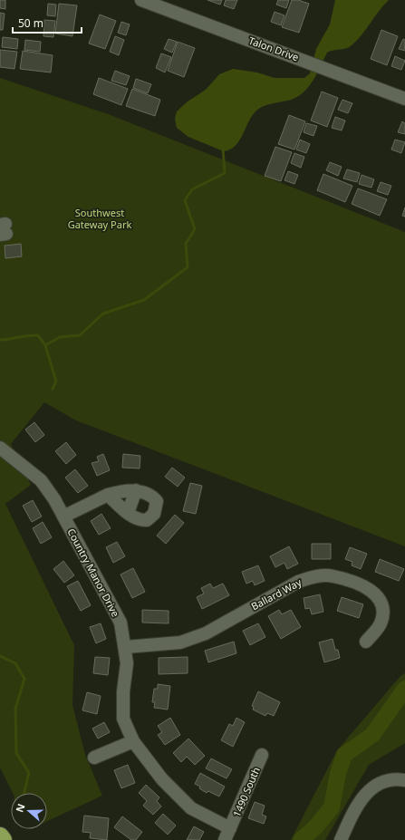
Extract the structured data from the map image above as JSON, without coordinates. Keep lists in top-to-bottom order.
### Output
{
  "streets": {
    "street": [
      "Talon Drive",
      "Country Manor Drive",
      "Ballard Way",
      "1490 South"
    ]
  },
  "crossings": [
    ["Country Manor Drive", "Ballard Way"],
    ["Country Manor Drive", "1490 South"]
  ],
  "parks": ["Southwest Gateway Park"],
  "scale_bar": "50 m",
  "north": "left"
}
